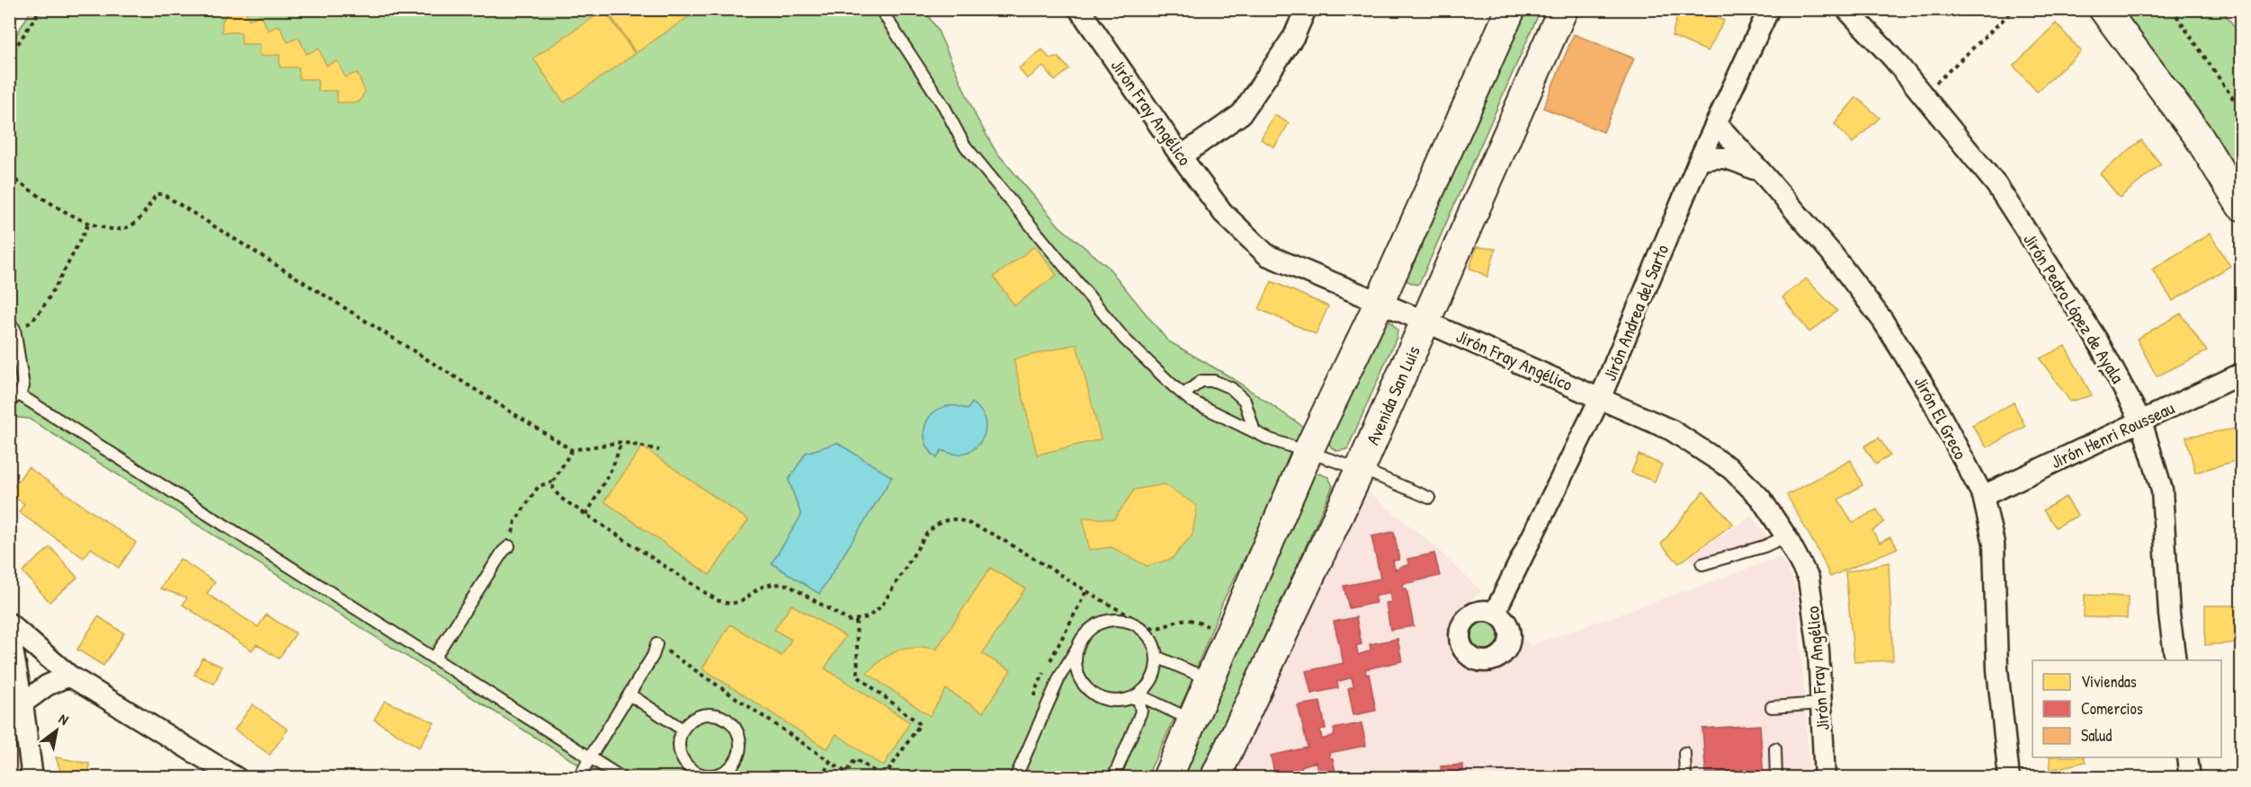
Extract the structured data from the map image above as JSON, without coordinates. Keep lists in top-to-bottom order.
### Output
{
  "streets": {
    "main road": ["Avenida San Luis"],
    "street": [
      "Jirón Fray Angélico",
      "Jirón Pedro López de Ayala",
      "Jirón Andrea del Sarto",
      "Jirón El Greco",
      "Jirón Henri Rousseau"
    ]
  },
  "crossings": [
    ["Jirón Fray Angélico", "Jirón Andrea del Sarto"],
    ["Jirón Fray Angélico", "Avenida San Luis"],
    ["Jirón Pedro López de Ayala", "Jirón Henri Rousseau"],
    ["Jirón Andrea del Sarto", "Jirón El Greco"],
    ["Jirón El Greco", "Jirón Henri Rousseau"]
  ],
  "legend": ["Viviendas", "Comercios", "Salud"],
  "north": "top right"
}
